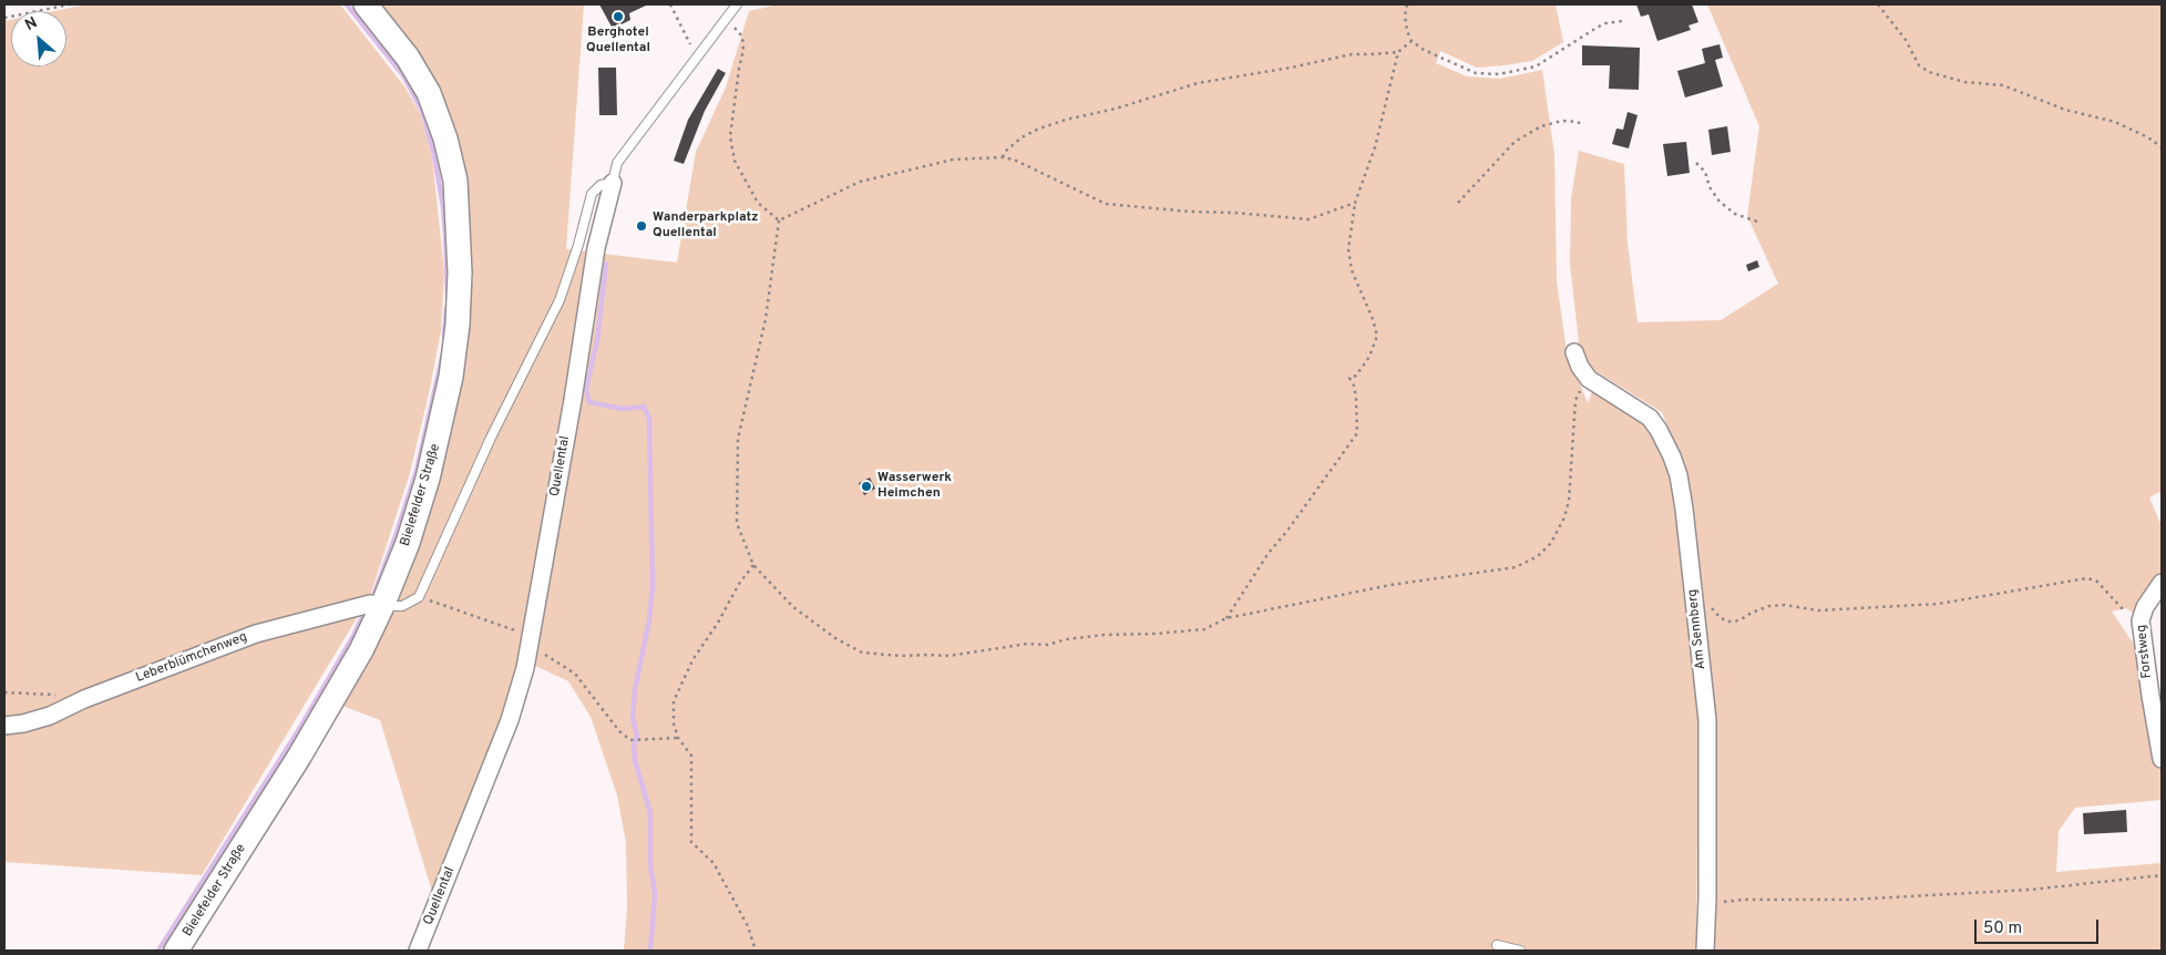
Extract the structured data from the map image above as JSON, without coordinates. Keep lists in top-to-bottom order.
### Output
{
  "streets": {
    "main road": ["Bielefelder Straße"],
    "street": [
      "Quellental",
      "Am Sennberg",
      "Forstweg",
      "Leberblümchenweg"
    ]
  },
  "crossings": [
    ["Bielefelder Straße", "Leberblümchenweg"]
  ],
  "places": ["Berghotel Quellental", "Wanderparkplatz Quellental", "Wasserwerk Heimchen"],
  "scale_bar": "50 m",
  "north": "top left"
}
